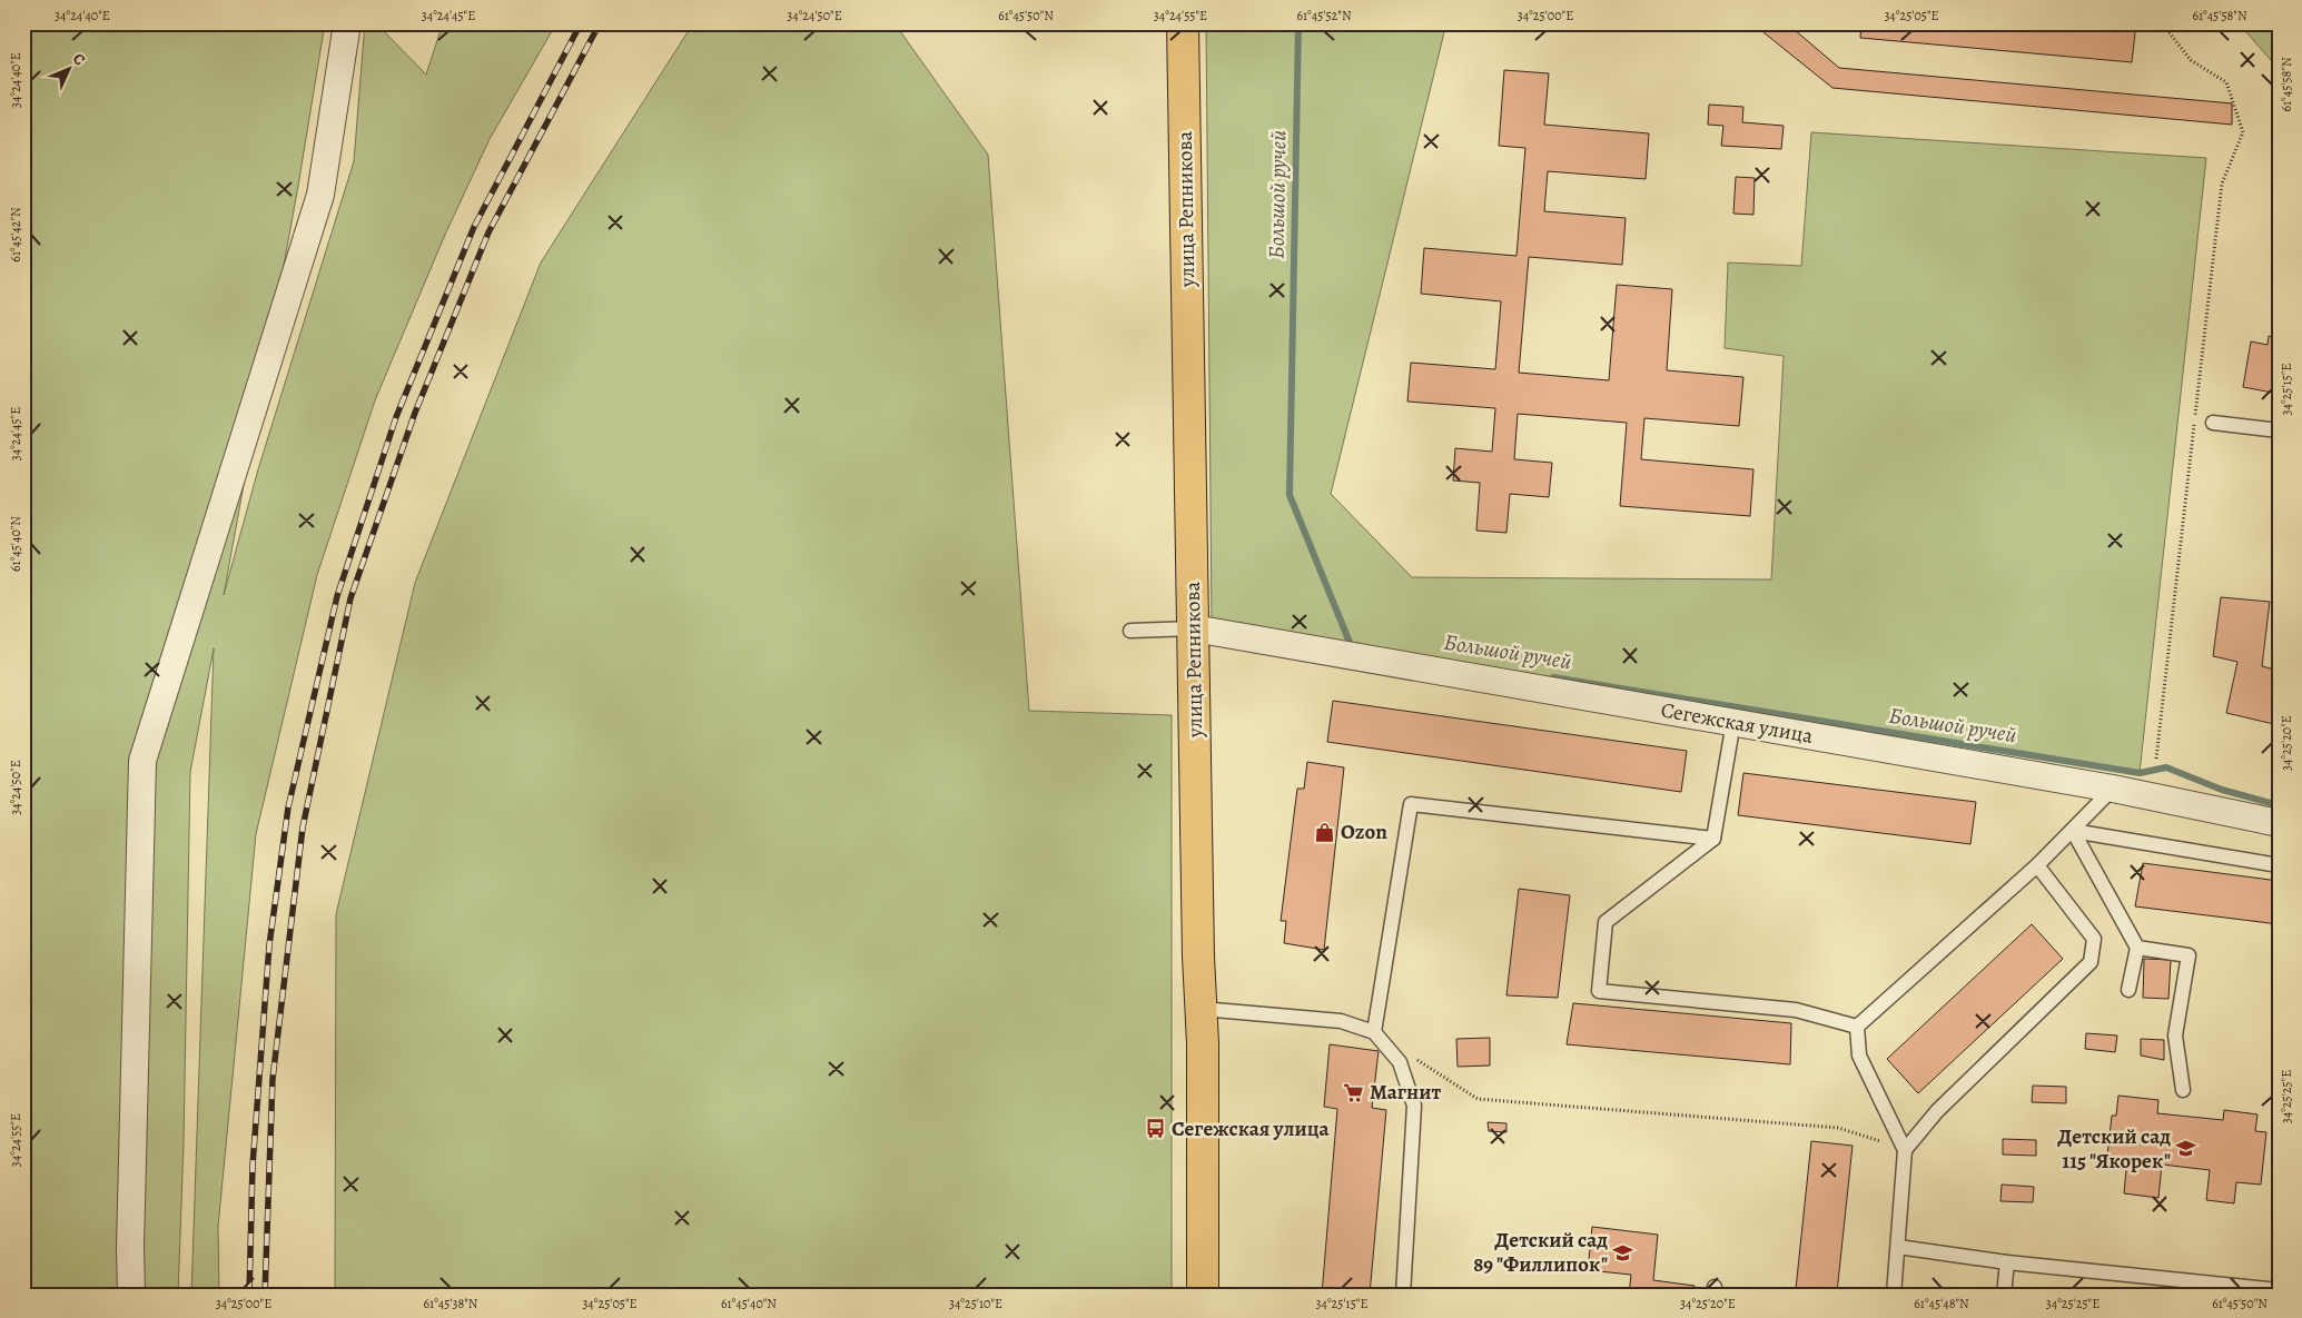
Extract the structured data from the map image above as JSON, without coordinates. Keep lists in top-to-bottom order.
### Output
{
  "streets": {
    "main road": ["улица Репникова"],
    "street": ["Сегежская улица"]
  },
  "crossings": [
    ["улица Репникова", "Сегежская улица"]
  ],
  "water": ["Большой ручей"],
  "places": {
    "shop": ["Ozon"],
    "supermarket": ["Магнит"],
    "bus stop": ["Сегежская улица"],
    "school or university": ["Детский сад 115 \"Якорек\"", "Детский сад 89 \"Филлипок\""]
  },
  "north": "top right",
  "coordinates": [
    "34°24'40\"E",
    "34°24'45\"E",
    "34°24'50\"E",
    "61°45'50\"N",
    "34°24'55\"E",
    "61°45'52\"N",
    "34°25'00\"E",
    "34°25'05\"E",
    "61°45'58\"N",
    "61°45'42\"N",
    "34°25'15\"E",
    "61°45'40\"N",
    "34°25'20\"E",
    "34°25'25\"E",
    "61°45'38\"N",
    "34°25'10\"E",
    "61°45'48\"N"
  ]
}
